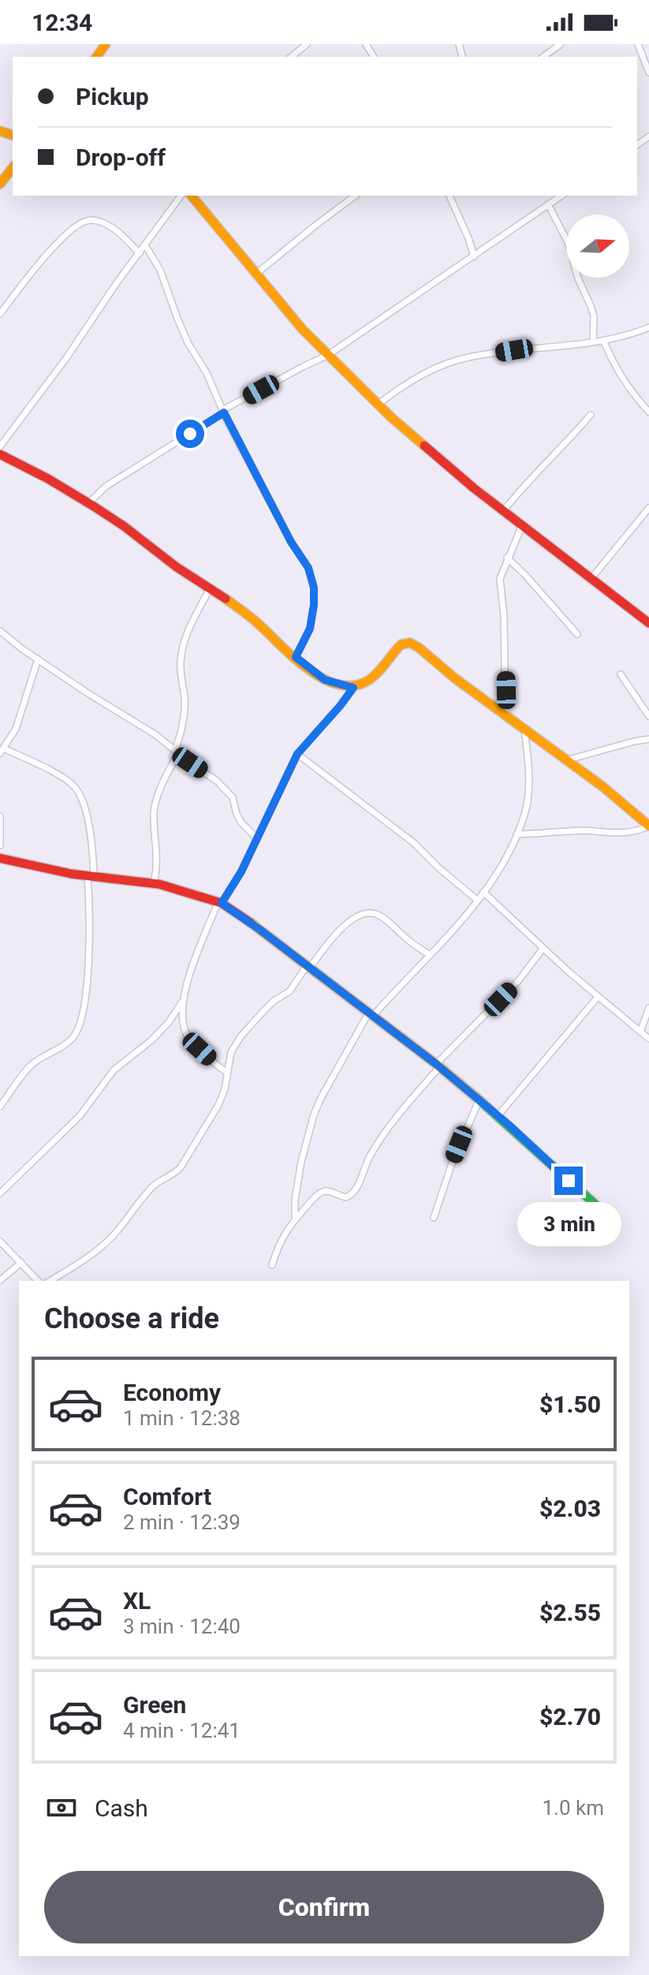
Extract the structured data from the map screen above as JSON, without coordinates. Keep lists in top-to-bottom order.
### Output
{
  "north": "right",
  "page": {
    "status": "12:34",
    "banner": ["Pickup", "Drop-off"],
    "bubble": "3 min",
    "heading": "Choose a ride",
    "list": [
      {
        "name": "Economy",
        "note": "1 min · 12:38",
        "value": "$1.50"
      },
      {
        "name": "Comfort",
        "note": "2 min · 12:39",
        "value": "$2.03"
      },
      {
        "name": "XL",
        "note": "3 min · 12:40",
        "value": "$2.55"
      },
      {
        "name": "Green",
        "note": "4 min · 12:41",
        "value": "$2.70"
      }
    ],
    "pay": ["Cash", "1.0 km"],
    "buttons": "Confirm"
  }
}
